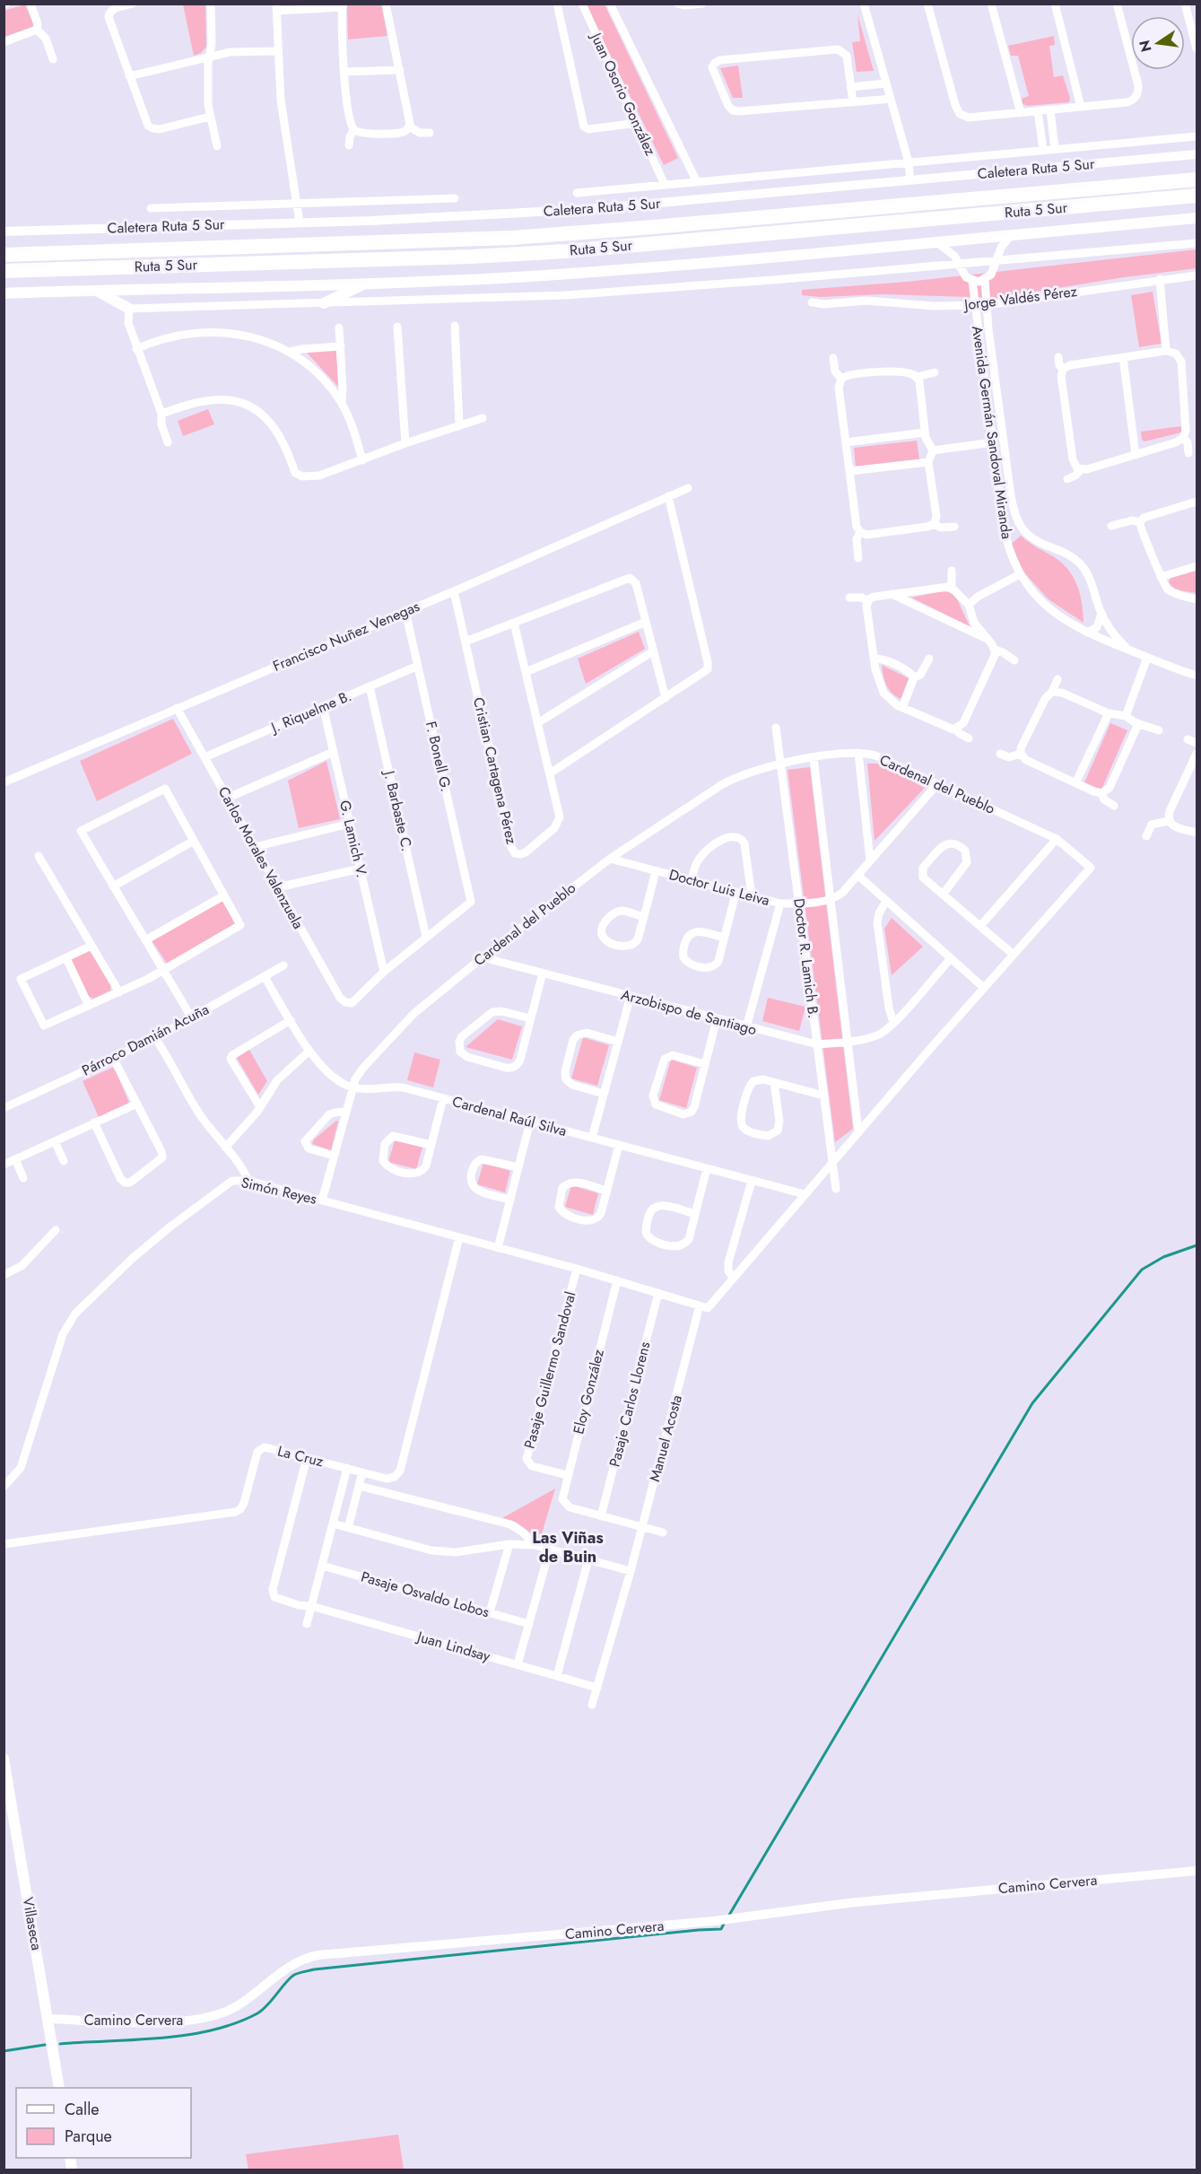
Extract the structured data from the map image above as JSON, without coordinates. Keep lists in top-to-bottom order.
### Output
{
  "streets": {
    "highway": ["Ruta 5 Sur"],
    "main road": ["Villaseca"],
    "street": [
      "Juan Osorio González",
      "Caletera Ruta 5 Sur",
      "Jorge Valdés Pérez",
      "Avenida Germán Sandoval Miranda",
      "Francisco Nuñez Venegas",
      "J. Riquelme B.",
      "F. Bonell G.",
      "Cristian Cartagena Pérez",
      "Cardenal del Pueblo",
      "J. Barbaste C.",
      "G. Lamich V.",
      "Carlos Morales Valenzuela",
      "Doctor Luis Leiva",
      "Doctor R. Lamich B.",
      "Arzobispo de Santiago",
      "Párroco Damián Acuña",
      "Cardenal Raúl Silva",
      "Simón Reyes",
      "Pasaje Guillermo Sandoval",
      "Eloy González",
      "Pasaje Carlos Llorens",
      "Manuel Acosta",
      "La Cruz",
      "Pasaje Osvaldo Lobos",
      "Juan Lindsay",
      "Camino Cervera"
    ]
  },
  "crossings": [
    ["Jorge Valdés Pérez", "Avenida Germán Sandoval Miranda"],
    ["Francisco Nuñez Venegas", "F. Bonell G."],
    ["Francisco Nuñez Venegas", "Cristian Cartagena Pérez"],
    ["Francisco Nuñez Venegas", "Carlos Morales Valenzuela"],
    ["J. Riquelme B.", "F. Bonell G."],
    ["J. Riquelme B.", "J. Barbaste C."],
    ["J. Riquelme B.", "G. Lamich V."],
    ["J. Riquelme B.", "Carlos Morales Valenzuela"],
    ["F. Bonell G.", "J. Barbaste C."],
    ["Cardenal del Pueblo", "Doctor Luis Leiva"],
    ["Cardenal del Pueblo", "Doctor R. Lamich B."],
    ["Cardenal del Pueblo", "Arzobispo de Santiago"],
    ["Cardenal del Pueblo", "Cardenal Raúl Silva"],
    ["Cardenal del Pueblo", "Simón Reyes"],
    ["Cardenal del Pueblo", "Manuel Acosta"],
    ["G. Lamich V.", "Carlos Morales Valenzuela"],
    ["Doctor Luis Leiva", "Doctor R. Lamich B."],
    ["Doctor R. Lamich B.", "Arzobispo de Santiago"],
    ["Párroco Damián Acuña", "Cardenal Raúl Silva"],
    ["Simón Reyes", "Pasaje Guillermo Sandoval"],
    ["Simón Reyes", "Eloy González"],
    ["Simón Reyes", "Pasaje Carlos Llorens"],
    ["Simón Reyes", "Manuel Acosta"],
    ["Simón Reyes", "La Cruz"],
    ["Pasaje Guillermo Sandoval", "Eloy González"],
    ["Eloy González", "Pasaje Carlos Llorens"],
    ["Manuel Acosta", "Juan Lindsay"],
    ["La Cruz", "Juan Lindsay"],
    ["Camino Cervera", "Villaseca"]
  ],
  "districts": ["Las Viñas de Buin"],
  "legend": ["Calle", "Parque"],
  "north": "left"
}
